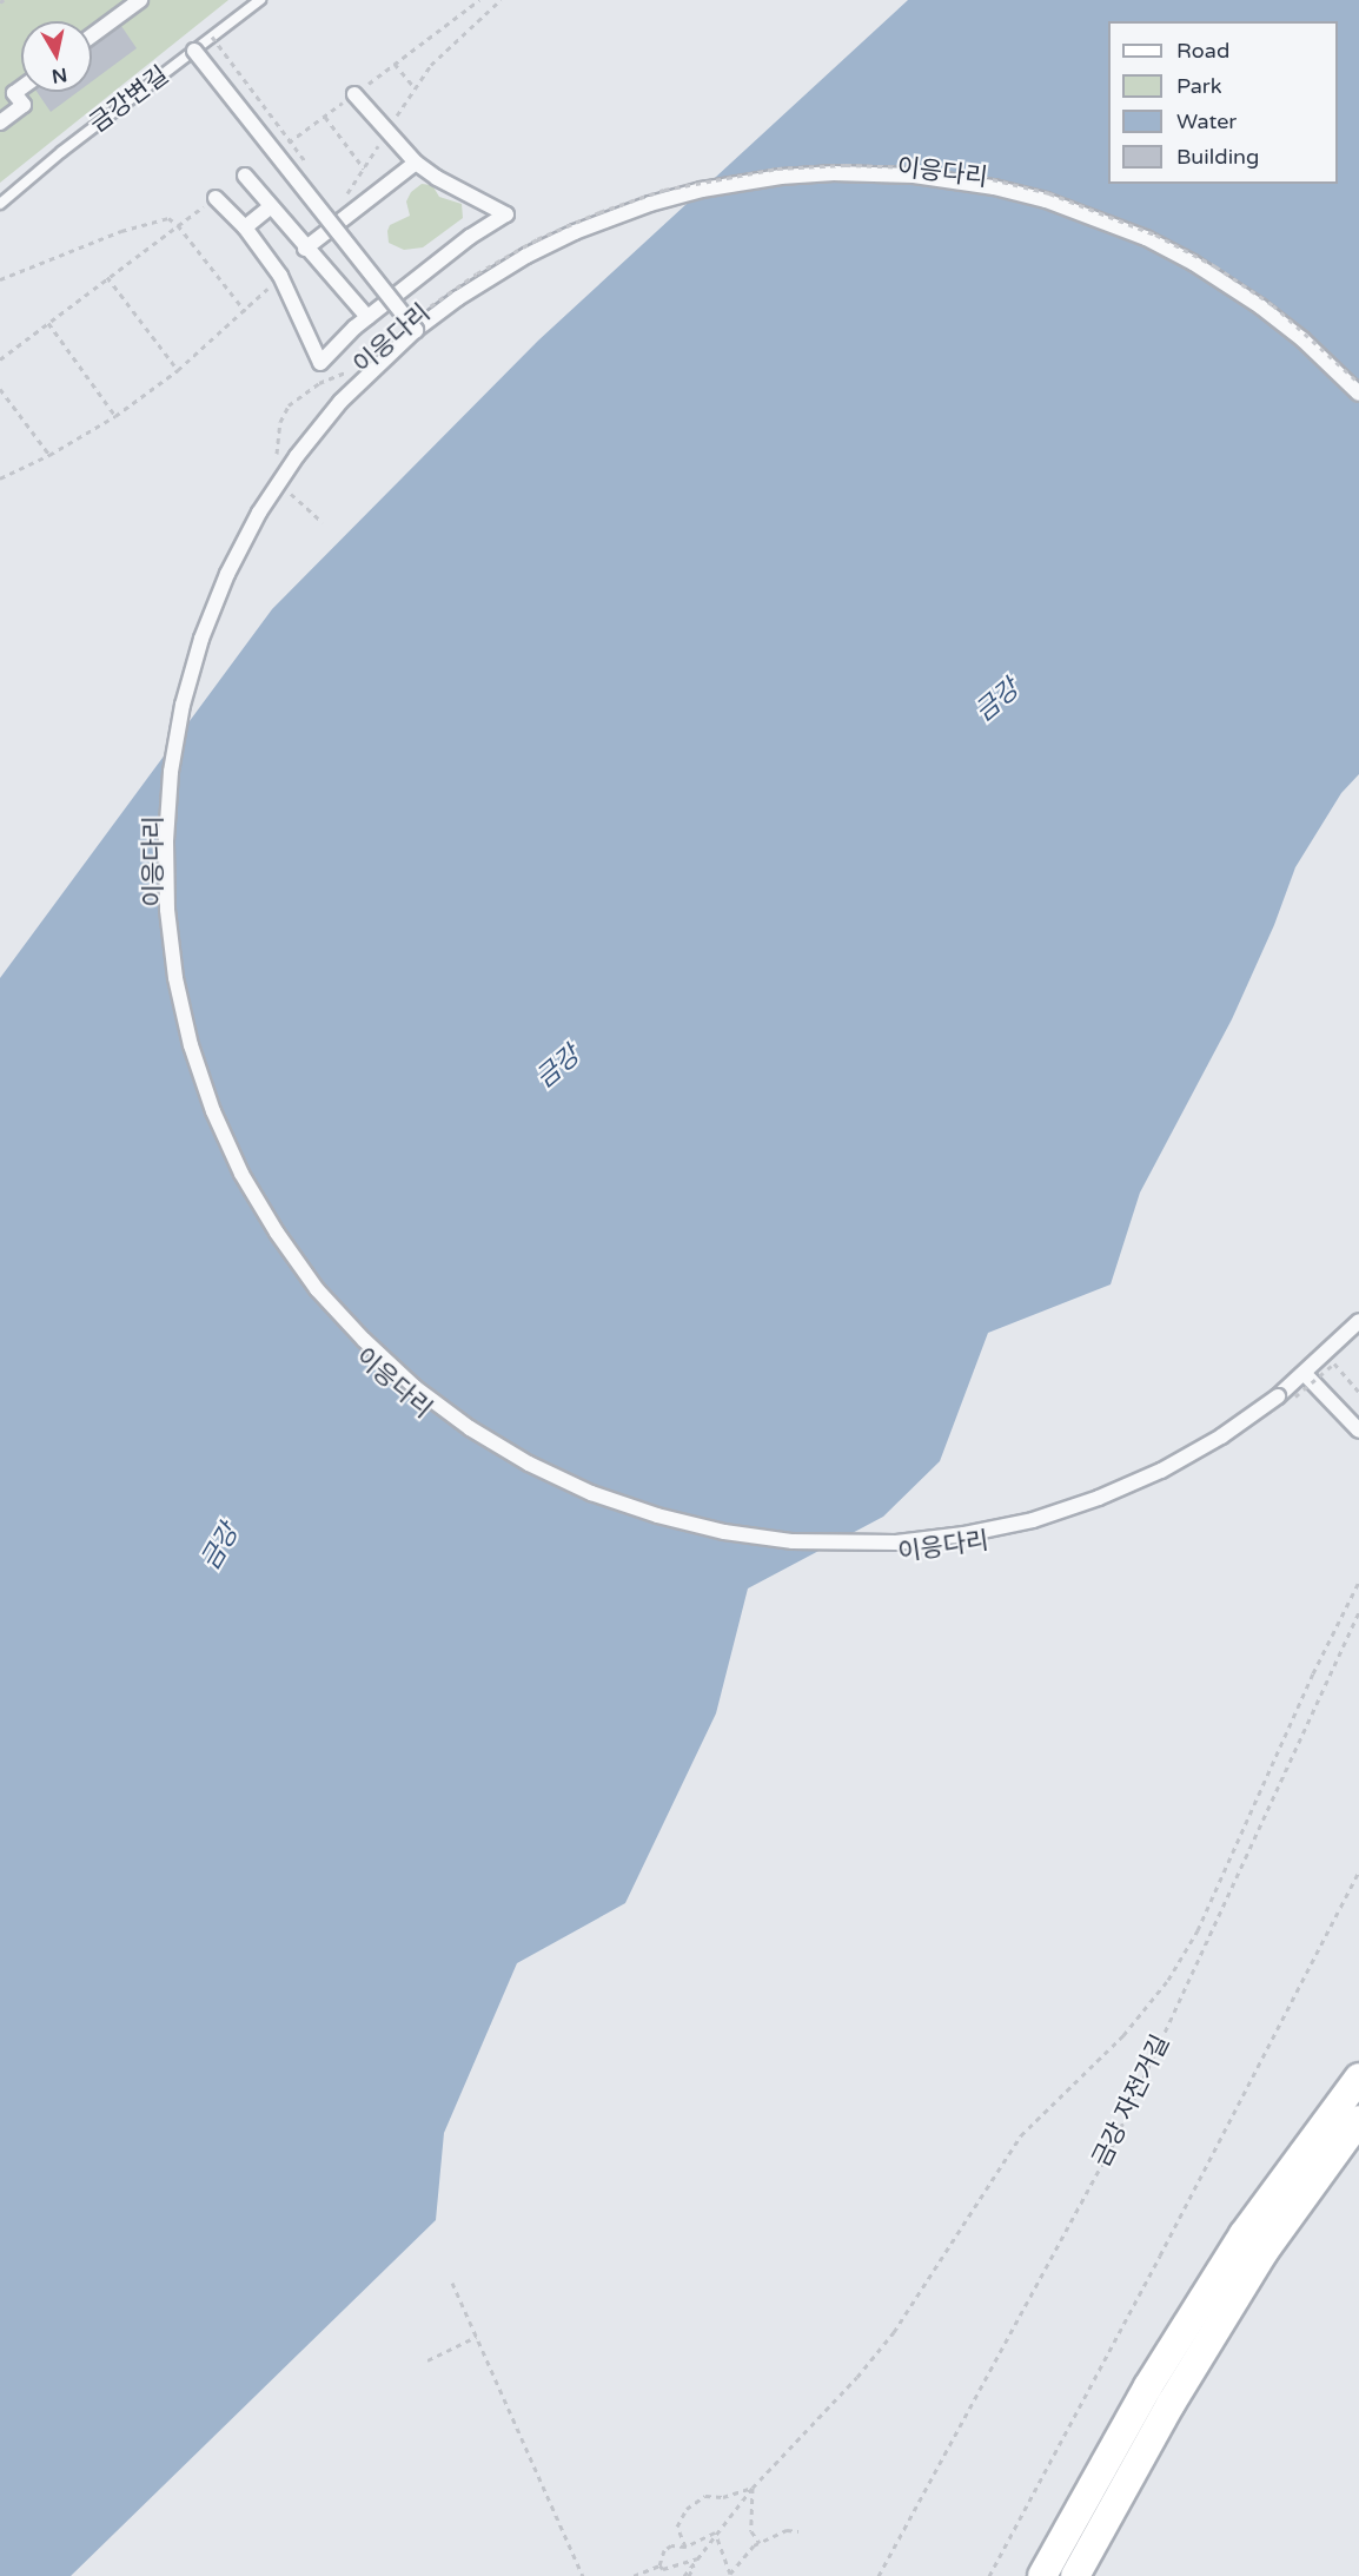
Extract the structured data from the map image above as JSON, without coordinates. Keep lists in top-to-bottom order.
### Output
{
  "streets": {
    "street": ["이응다리"],
    "lane": ["금강변길"],
    "path": ["금강 자전거길"]
  },
  "water": ["금강"],
  "legend": [
    "Road",
    "Park",
    "Water",
    "Building"
  ],
  "north": "bottom"
}
